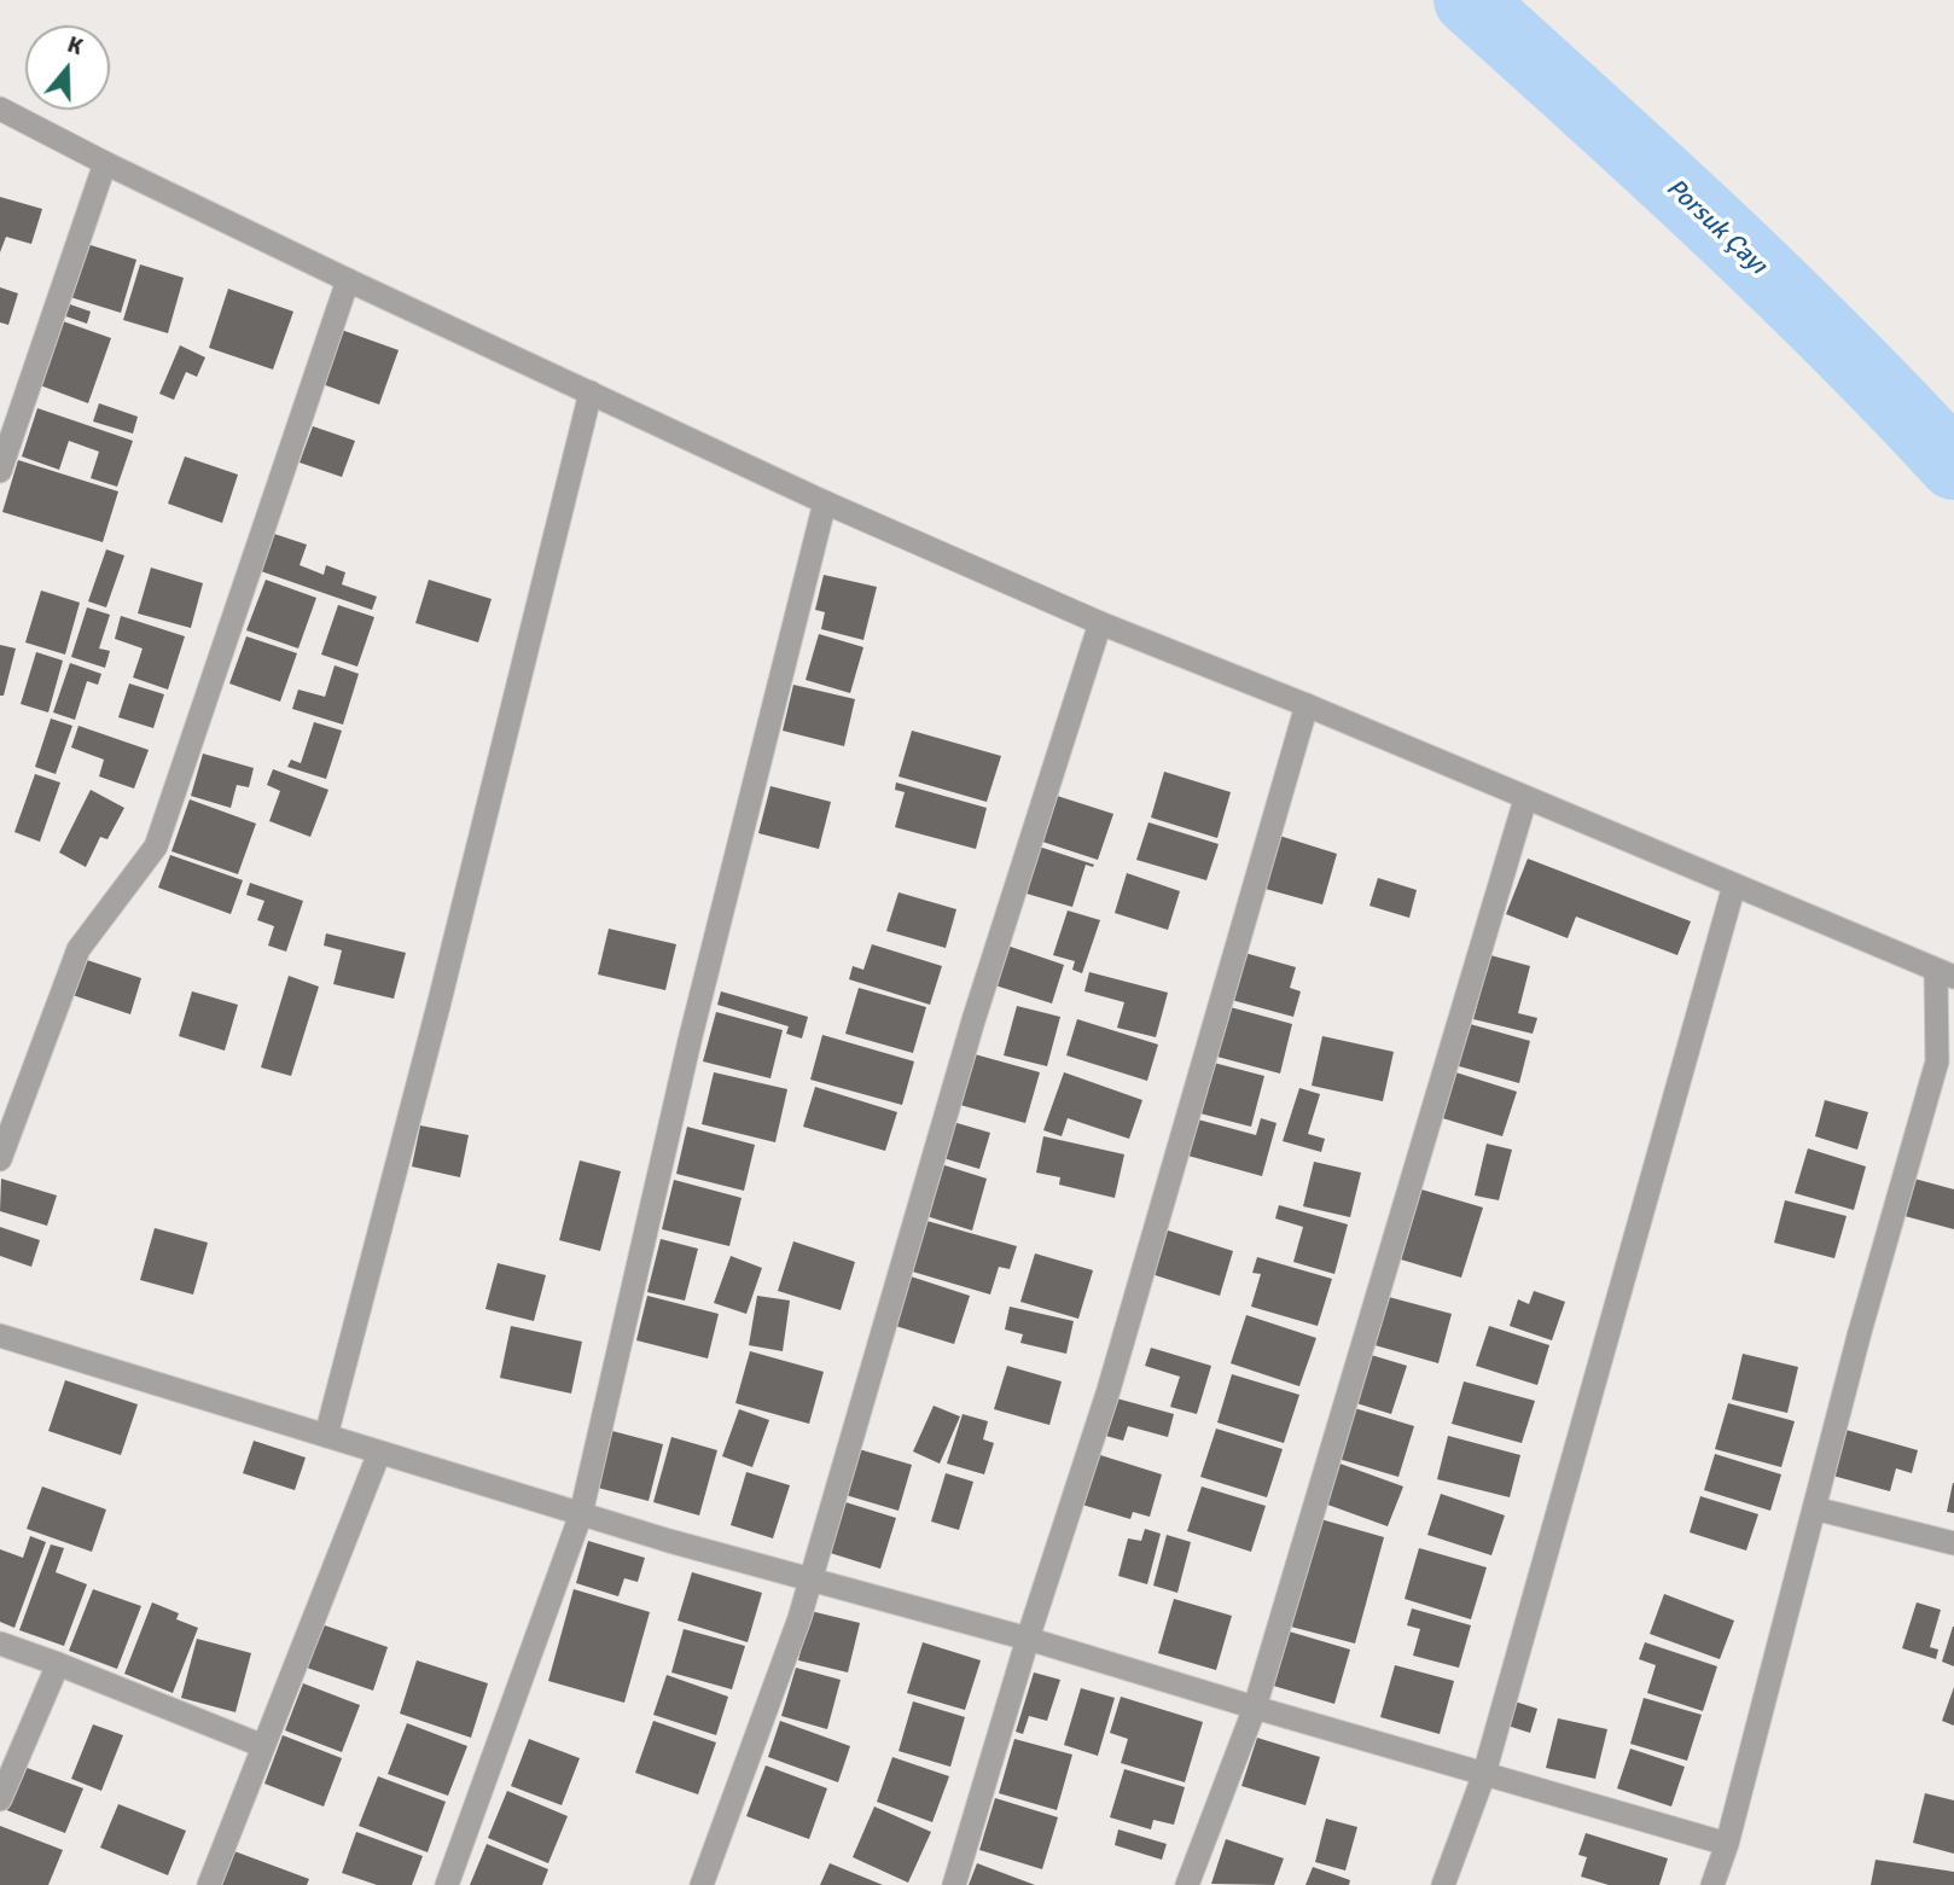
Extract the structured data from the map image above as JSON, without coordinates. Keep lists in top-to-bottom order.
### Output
{
  "water": ["Porsuk Çayı"],
  "north": "top"
}
